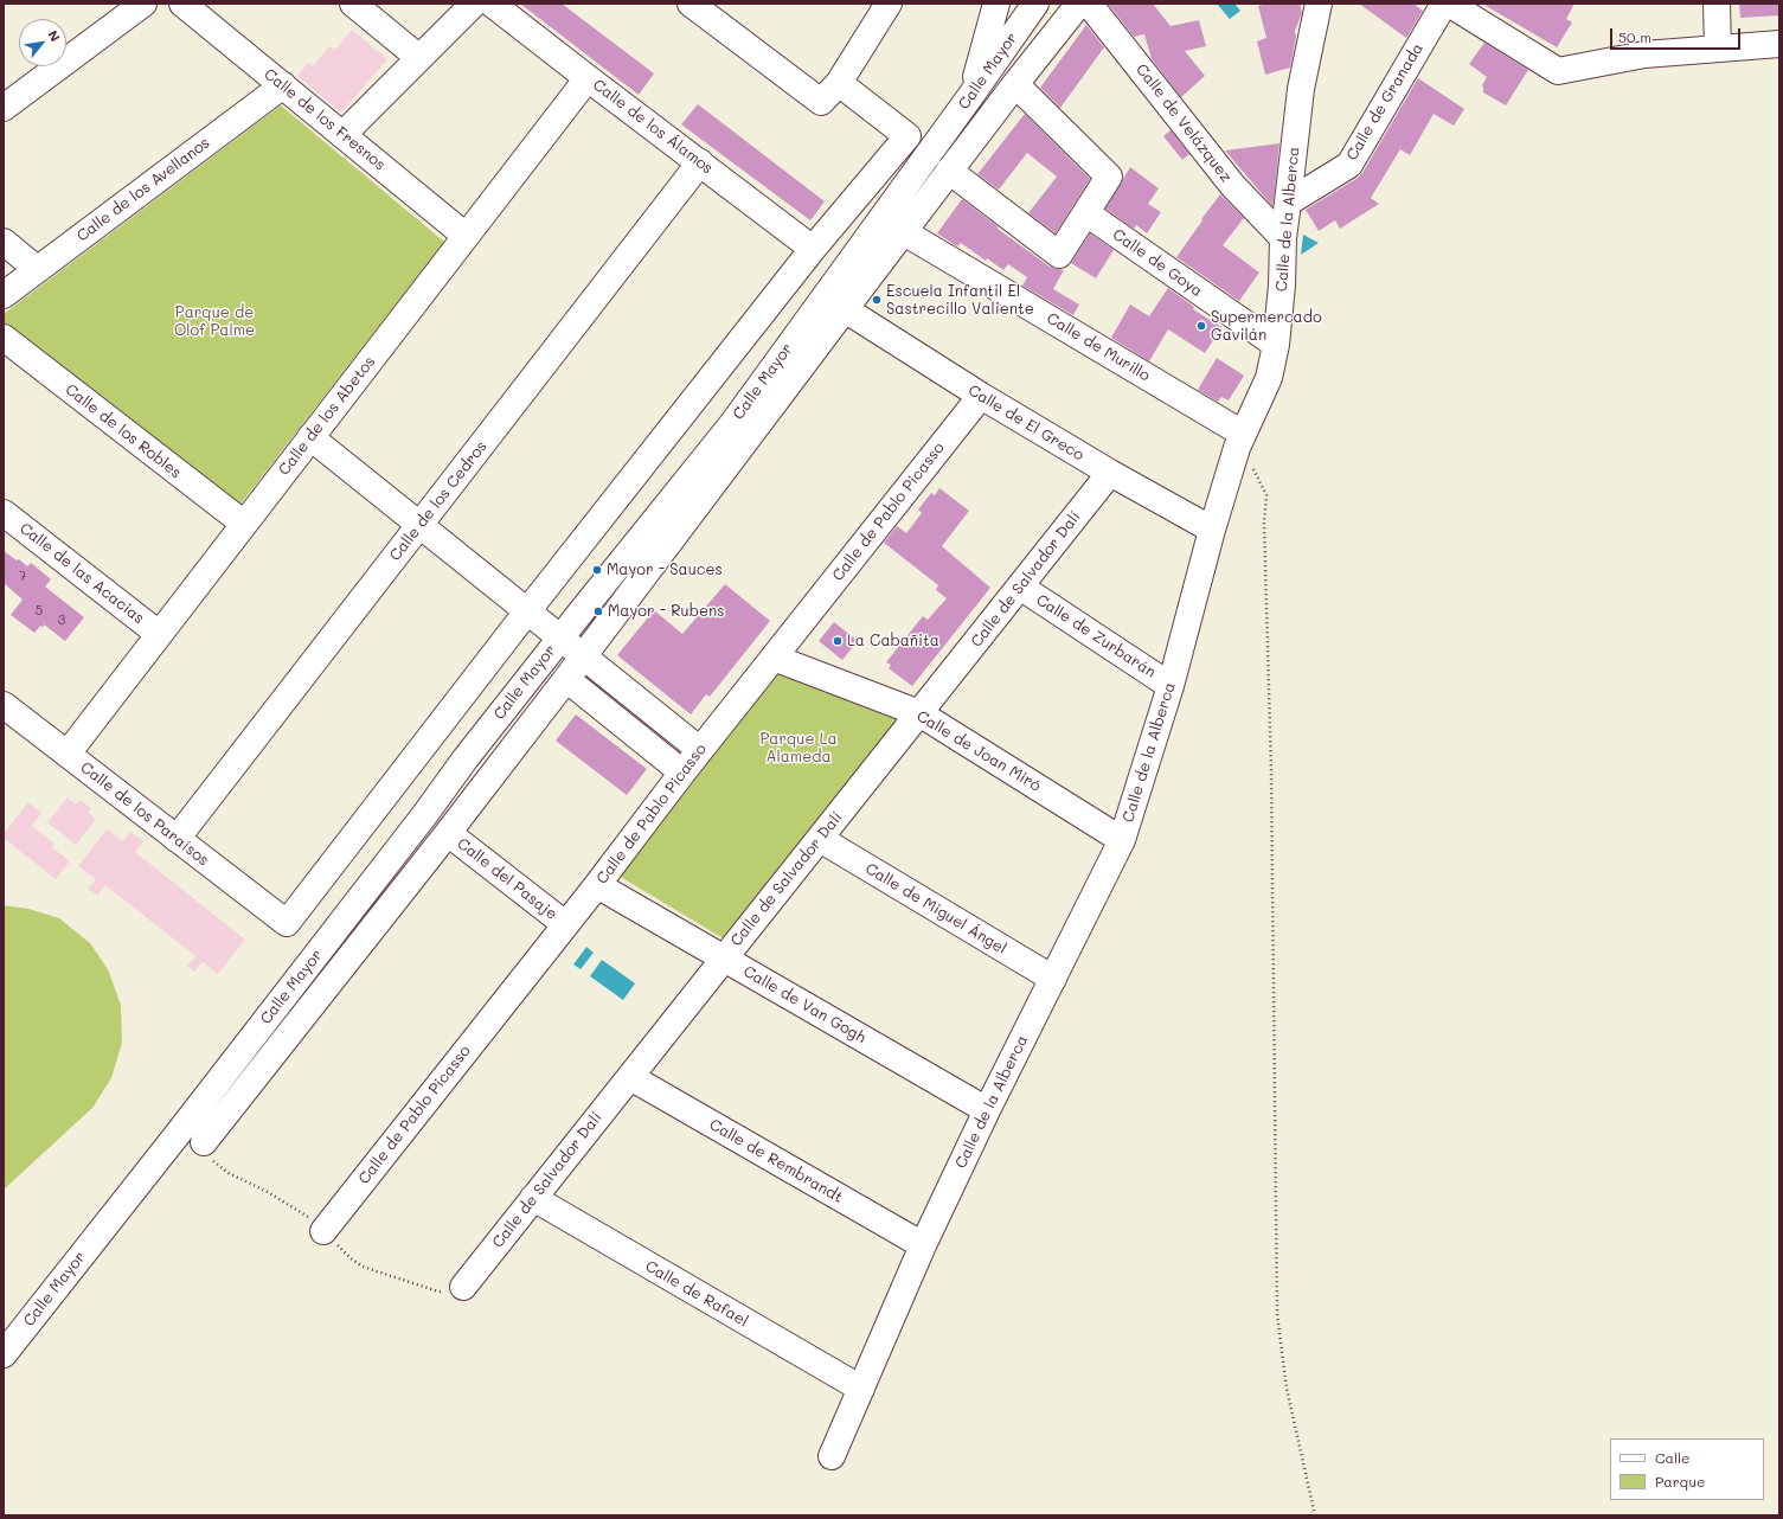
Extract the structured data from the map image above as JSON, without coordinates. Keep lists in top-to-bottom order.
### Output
{
  "streets": {
    "street": [
      "Calle Mayor",
      "Calle de Granada",
      "Calle de los Fresnos",
      "Calle de Velázquez",
      "Calle de los Álamos",
      "Calle de los Avellanos",
      "Calle de la Alberca",
      "Calle de Goya",
      "Calle de Murillo",
      "Calle de los Abetos",
      "Calle de El Greco",
      "Calle de los Robles",
      "Calle de los Cedros",
      "Calle de Pablo Picasso",
      "Calle de las Acacias",
      "Calle de Salvador Dalí",
      "Calle de Zurbarán",
      "Calle de Joan Miró",
      "Calle de los Paraísos",
      "Calle del Pasaje",
      "Calle de Miguel Ángel",
      "Calle de Van Gogh",
      "Calle de Rembrandt",
      "Calle de Rafael"
    ]
  },
  "crossings": [
    ["Calle Mayor", "Calle de Murillo"],
    ["Calle Mayor", "Calle de El Greco"],
    ["Calle Mayor", "Calle del Pasaje"],
    ["Calle de Granada", "Calle de la Alberca"],
    ["Calle de los Fresnos", "Calle de los Avellanos"],
    ["Calle de los Fresnos", "Calle de los Abetos"],
    ["Calle de Velázquez", "Calle de la Alberca"],
    ["Calle de los Álamos", "Calle de los Abetos"],
    ["Calle de los Álamos", "Calle de los Cedros"],
    ["Calle de la Alberca", "Calle de Goya"],
    ["Calle de la Alberca", "Calle de Murillo"],
    ["Calle de la Alberca", "Calle de El Greco"],
    ["Calle de la Alberca", "Calle de Zurbarán"],
    ["Calle de la Alberca", "Calle de Joan Miró"],
    ["Calle de la Alberca", "Calle de Miguel Ángel"],
    ["Calle de la Alberca", "Calle de Van Gogh"],
    ["Calle de la Alberca", "Calle de Rembrandt"],
    ["Calle de la Alberca", "Calle de Rafael"],
    ["Calle de los Abetos", "Calle de los Robles"],
    ["Calle de los Abetos", "Calle de las Acacias"],
    ["Calle de los Abetos", "Calle de los Paraísos"],
    ["Calle de El Greco", "Calle de Pablo Picasso"],
    ["Calle de El Greco", "Calle de Salvador Dalí"],
    ["Calle de los Cedros", "Calle de los Paraísos"],
    ["Calle de Pablo Picasso", "Calle de Joan Miró"],
    ["Calle de Pablo Picasso", "Calle del Pasaje"],
    ["Calle de Pablo Picasso", "Calle de Van Gogh"],
    ["Calle de Salvador Dalí", "Calle de Zurbarán"],
    ["Calle de Salvador Dalí", "Calle de Joan Miró"],
    ["Calle de Salvador Dalí", "Calle de Miguel Ángel"],
    ["Calle de Salvador Dalí", "Calle de Van Gogh"],
    ["Calle de Salvador Dalí", "Calle de Rembrandt"],
    ["Calle de Salvador Dalí", "Calle de Rafael"]
  ],
  "parks": ["Parque de Olof Palme", "Parque La Alameda"],
  "places": [
    "Escuela Infantil El Sastrecillo Valiente",
    "Supermercado Gavilán",
    "Mayor - Sauces",
    "Mayor - Rubens",
    "La Cabañita"
  ],
  "house_numbers": ["7", "5", "3"],
  "legend": ["Calle", "Parque"],
  "scale_bar": "50 m",
  "north": "top right"
}
